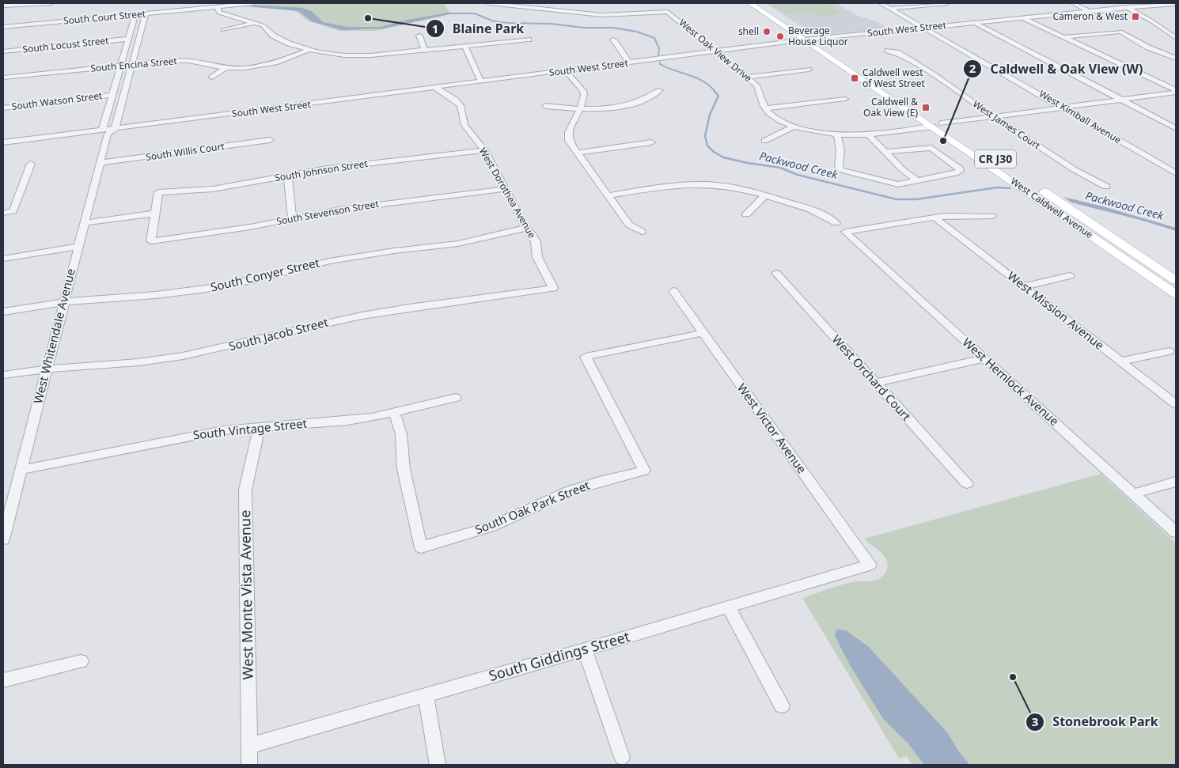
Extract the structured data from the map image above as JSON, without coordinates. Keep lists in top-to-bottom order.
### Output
{
  "streets": {
    "main road": ["CR J30", "West Caldwell Avenue"],
    "street": [
      "South Court Street",
      "South West Street",
      "South Locust Street",
      "West Oak View Drive",
      "South Encina Street",
      "South Watson Street",
      "West Kimball Avenue",
      "West James Court",
      "South Willis Court",
      "South Johnson Street",
      "West Dorothea Avenue",
      "South Stevenson Street",
      "South Conyer Street",
      "West Mission Avenue",
      "South Jacob Street",
      "West Whitendale Avenue",
      "West Orchard Court",
      "West Hemlock Avenue",
      "West Victor Avenue",
      "South Vintage Street",
      "South Oak Park Street",
      "West Monte Vista Avenue",
      "South Giddings Street"
    ]
  },
  "crossings": [
    ["South Court Street", "West Whitendale Avenue"],
    ["South West Street", "West Oak View Drive"],
    ["South West Street", "West Kimball Avenue"],
    ["South West Street", "West Dorothea Avenue"],
    ["South West Street", "West Caldwell Avenue"],
    ["South West Street", "West Whitendale Avenue"],
    ["South Locust Street", "West Whitendale Avenue"],
    ["South Encina Street", "West Whitendale Avenue"],
    ["South Watson Street", "West Whitendale Avenue"],
    ["South Willis Court", "West Whitendale Avenue"],
    ["South Johnson Street", "West Dorothea Avenue"],
    ["West Dorothea Avenue", "South Stevenson Street"],
    ["West Dorothea Avenue", "South Conyer Street"],
    ["West Dorothea Avenue", "South Jacob Street"],
    ["South Conyer Street", "West Whitendale Avenue"],
    ["West Mission Avenue", "West Hemlock Avenue"],
    ["South Jacob Street", "West Whitendale Avenue"],
    ["West Whitendale Avenue", "South Vintage Street"],
    ["West Victor Avenue", "South Oak Park Street"],
    ["West Victor Avenue", "South Giddings Street"],
    ["South Vintage Street", "South Oak Park Street"],
    ["South Vintage Street", "West Monte Vista Avenue"],
    ["West Monte Vista Avenue", "South Giddings Street"]
  ],
  "water": ["Packwood Creek"],
  "places": {
    "transit": ["Cameron & West", "Caldwell west of West Street", "Caldwell & Oak View (E)"],
    "other": [
      "Blaine Park",
      "shell",
      "Beverage House Liquor",
      "Caldwell & Oak View (W)",
      "Stonebrook Park"
    ]
  }
}
